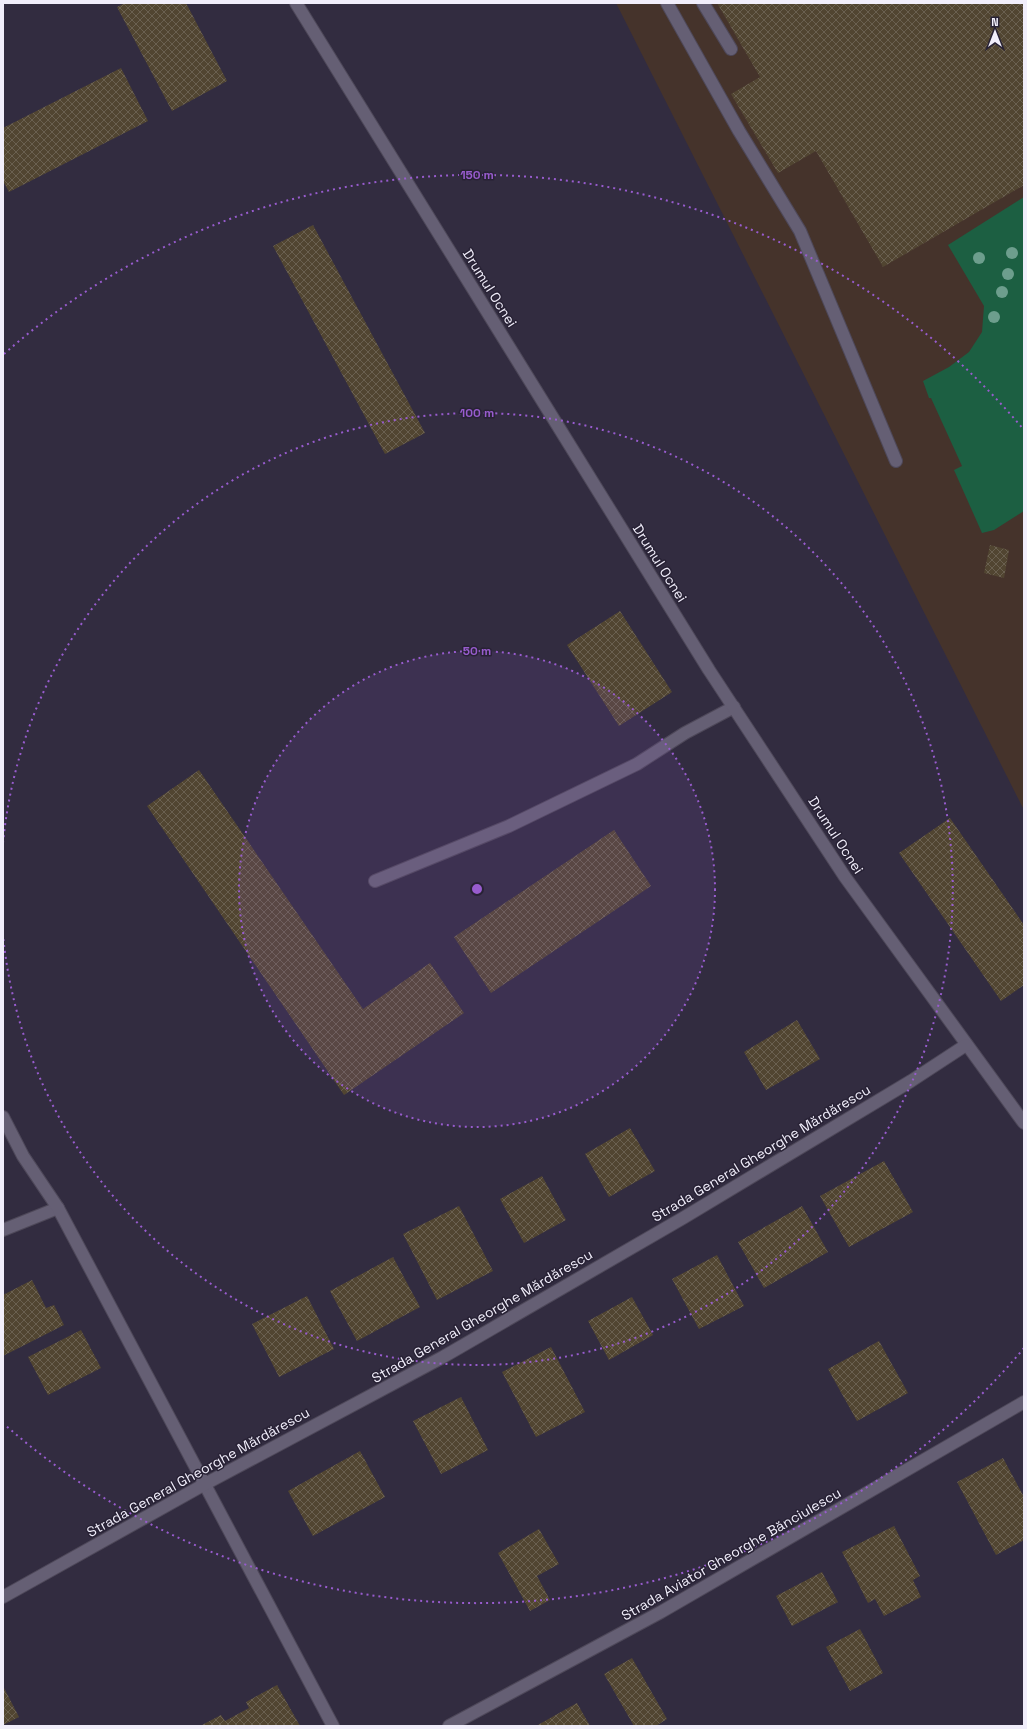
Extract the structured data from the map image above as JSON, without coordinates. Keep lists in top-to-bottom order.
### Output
{
  "streets": {
    "street": ["Drumul Ocnei", "Strada General Gheorghe Mărdărescu", "Strada Aviator Gheorghe Bănciulescu"]
  },
  "crossings": [
    ["Drumul Ocnei", "Strada General Gheorghe Mărdărescu"]
  ],
  "north": "top",
  "rings": ["150 m", "100 m", "50 m"]
}
